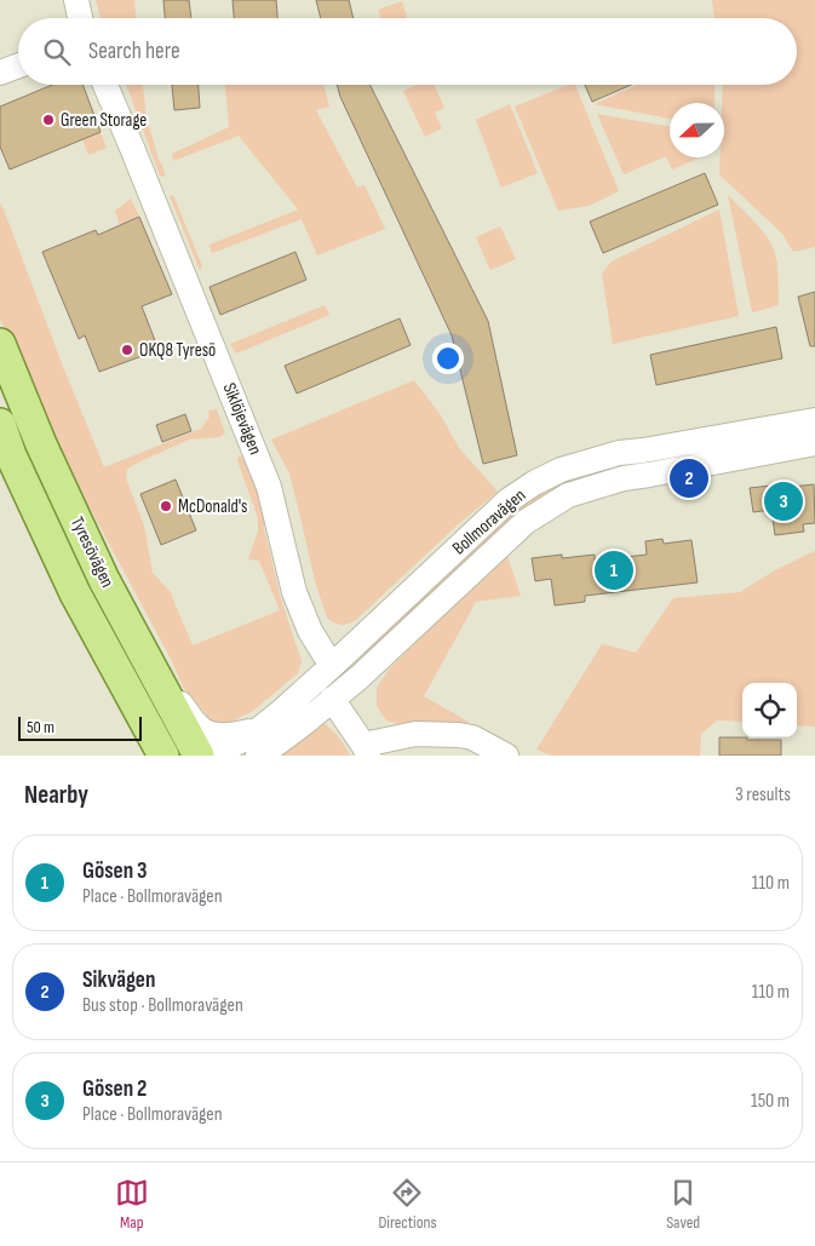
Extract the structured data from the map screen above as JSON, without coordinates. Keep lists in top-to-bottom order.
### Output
{
  "streets": {
    "main road": ["Tyresövägen"],
    "street": ["Siklöjevägen", "Bollmoravägen"]
  },
  "crossings": [
    ["Siklöjevägen", "Bollmoravägen"],
    ["Bollmoravägen", "Tyresövägen"]
  ],
  "places": ["Green Storage", "OKQ8 Tyresö", "McDonald's"],
  "scale_bar": "50 m",
  "north": "left",
  "page": {
    "search": "Search here",
    "pins": ["2", "3", "1"],
    "scale": "50 m",
    "heading": ["Nearby", "3 results"],
    "list": [
      {
        "mark": "1",
        "name": "Gösen 3",
        "note": "Place · Bollmoravägen",
        "value": "110 m"
      },
      {
        "mark": "2",
        "name": "Sikvägen",
        "note": "Bus stop · Bollmoravägen",
        "value": "110 m"
      },
      {
        "mark": "3",
        "name": "Gösen 2",
        "note": "Place · Bollmoravägen",
        "value": "150 m"
      }
    ],
    "nav": ["Map", "Directions", "Saved"]
  }
}
